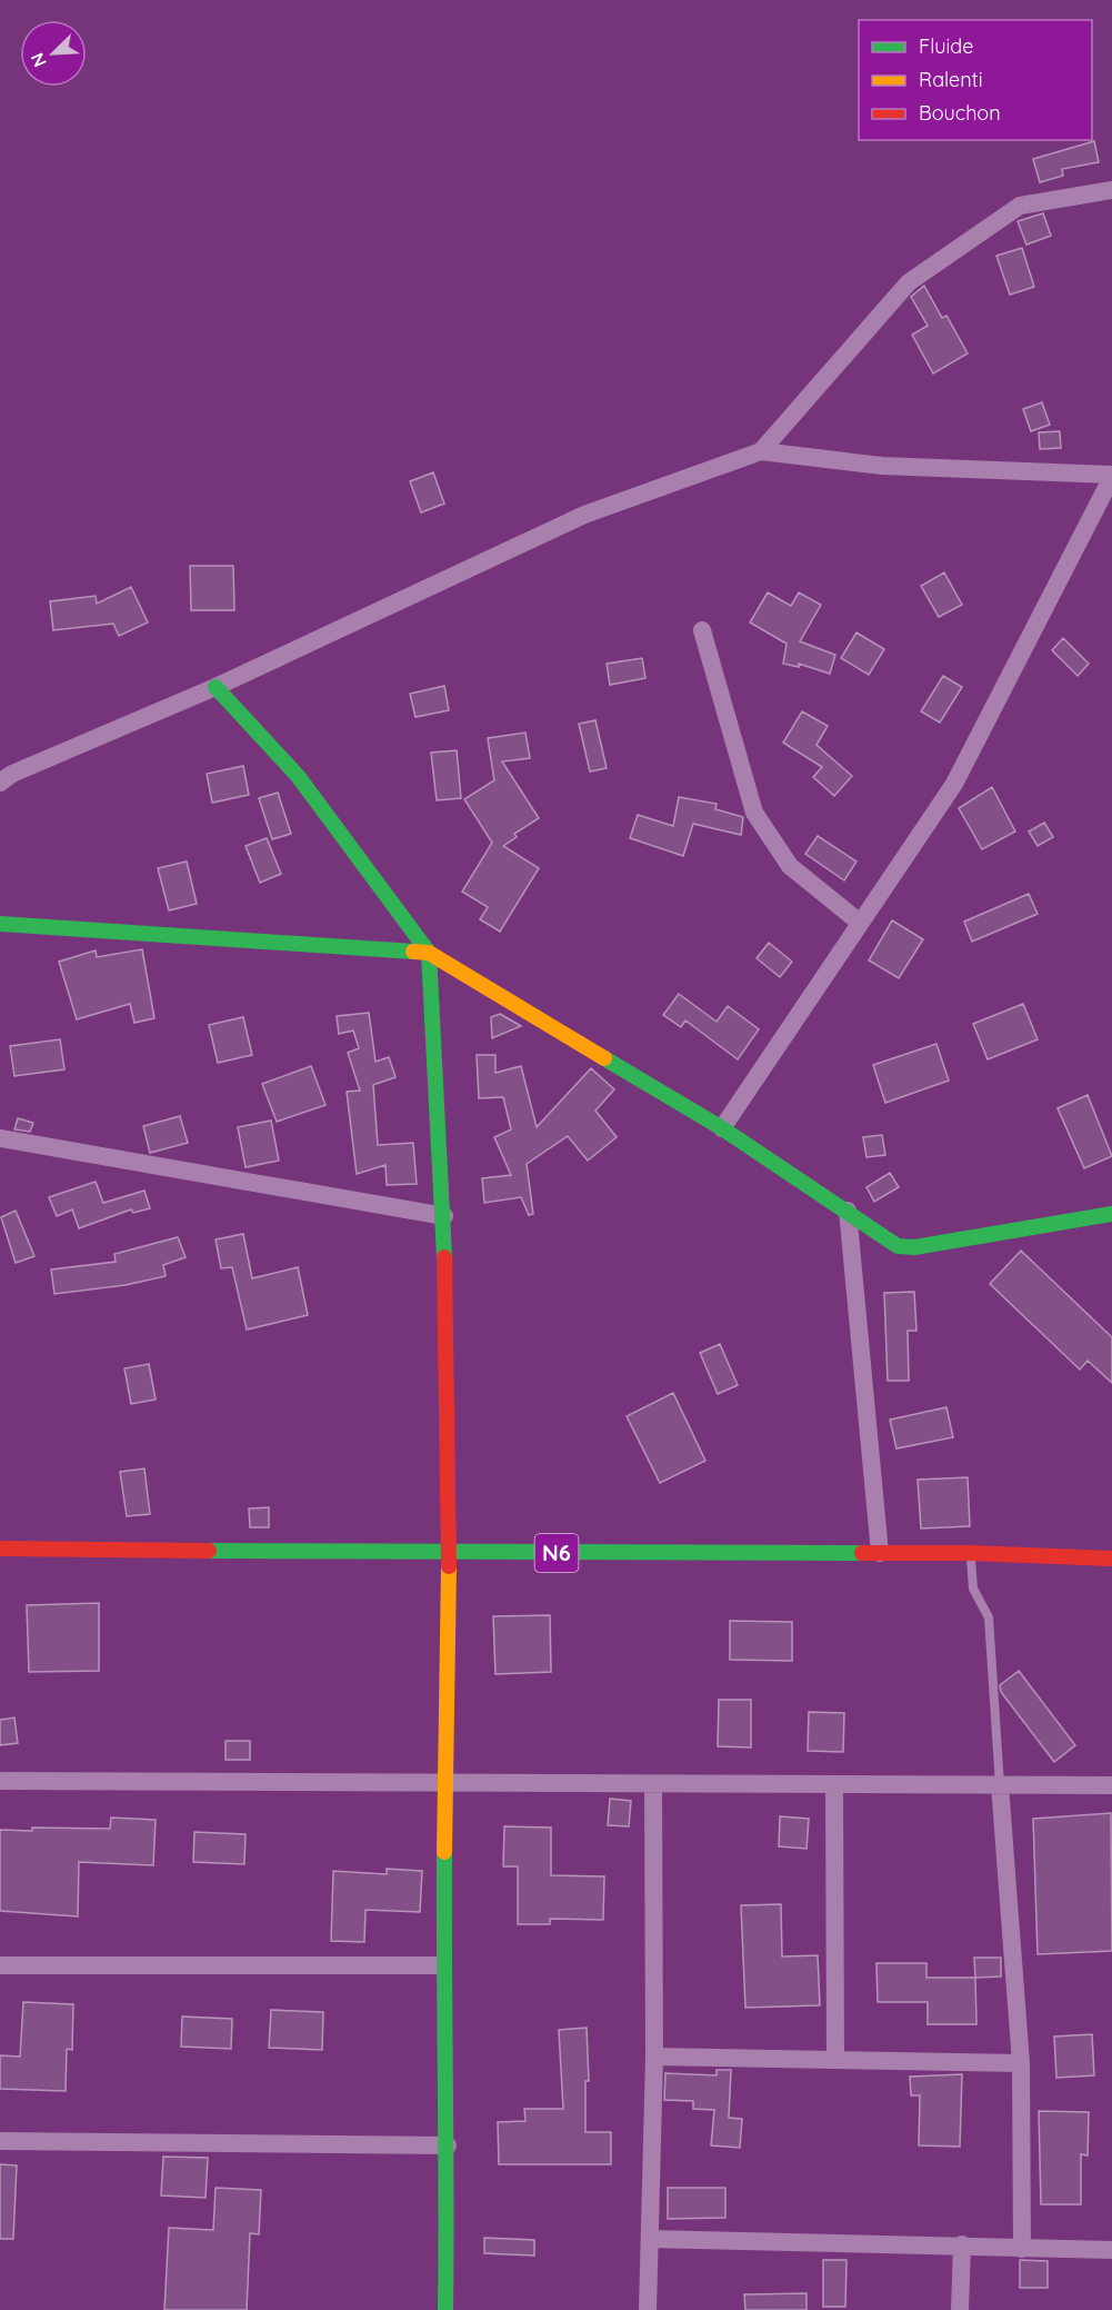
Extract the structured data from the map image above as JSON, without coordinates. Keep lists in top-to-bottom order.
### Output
{
  "streets": {
    "main road": ["N6"]
  },
  "legend": ["Fluide", "Ralenti", "Bouchon"],
  "north": "bottom left"
}
